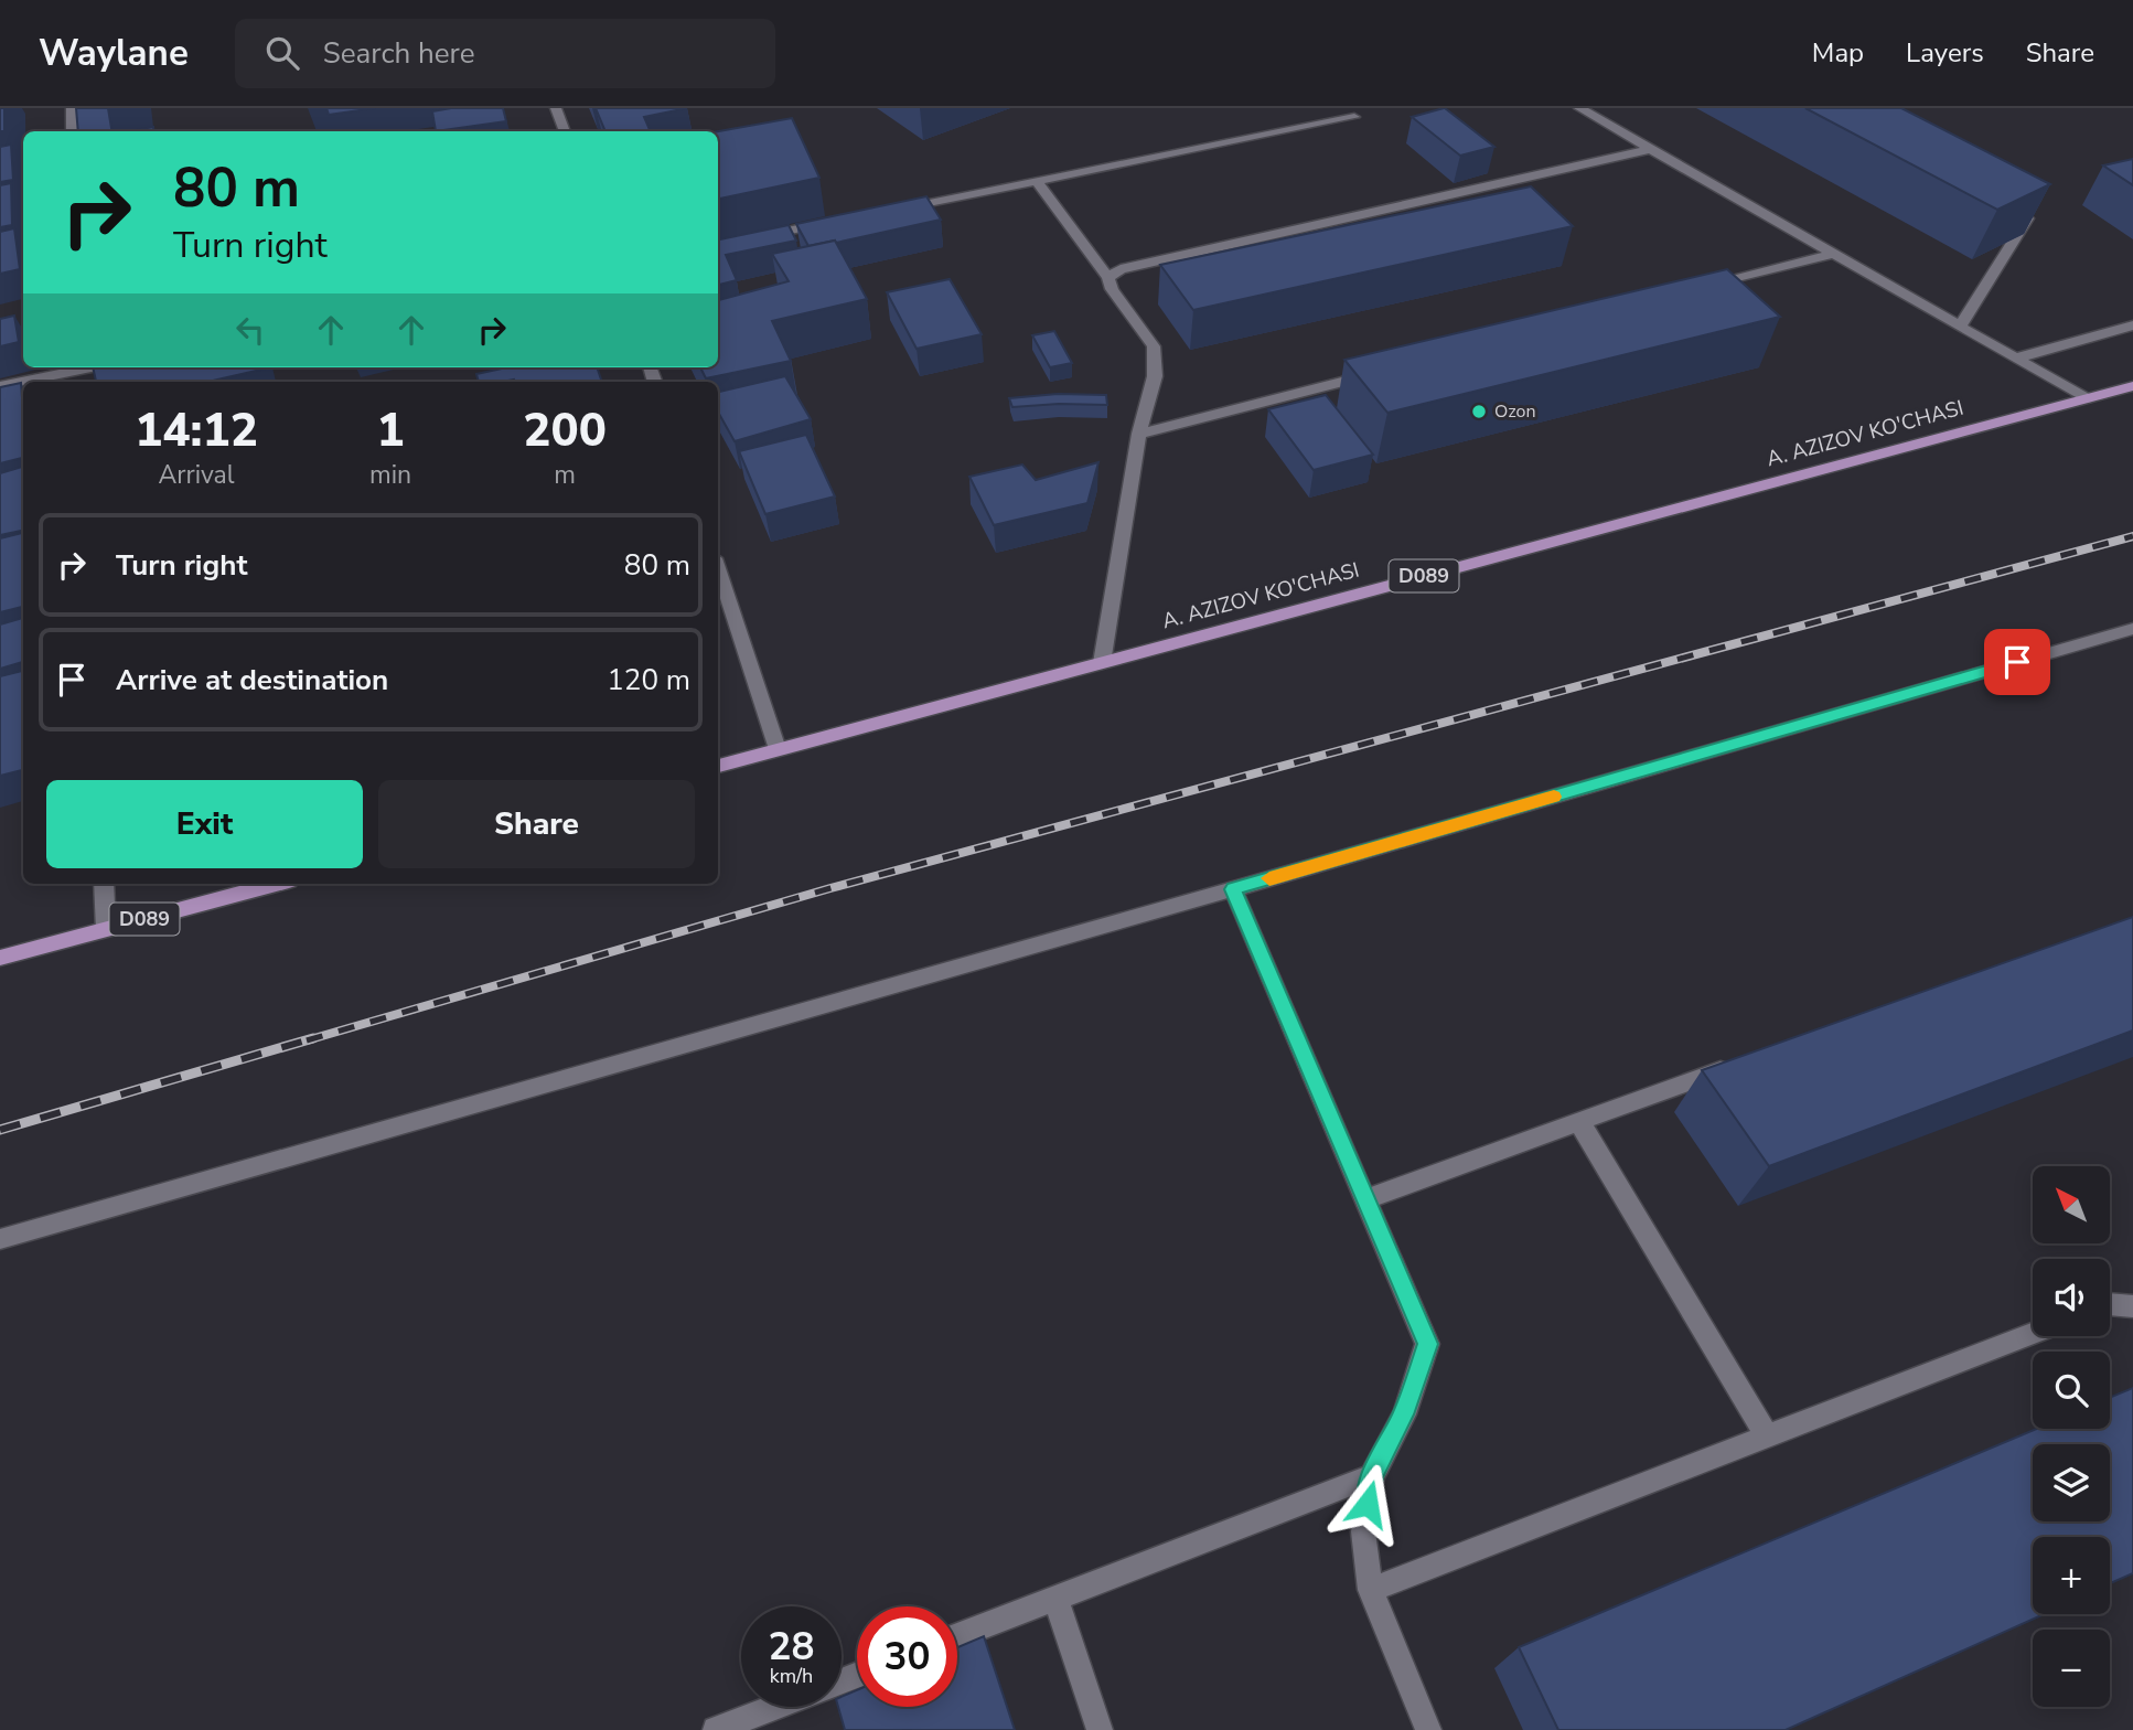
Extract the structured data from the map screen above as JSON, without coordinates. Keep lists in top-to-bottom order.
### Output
{
  "streets": {
    "main road": ["A. AZIZOV KO'CHASI", "D089"]
  },
  "places": ["Ozon"],
  "north": "top left",
  "page": {
    "header": "Waylane",
    "search": "Search here",
    "nav": ["Map", "Layers", "Share"],
    "turn": ["80 m", "Turn right"],
    "eta": [
      "14:12",
      "Arrival",
      "1",
      "min",
      "200",
      "m"
    ],
    "list": [
      {
        "name": "Turn right",
        "value": "80 m"
      },
      {
        "name": "Arrive at destination",
        "value": "120 m"
      }
    ],
    "buttons": ["Exit", "Share"],
    "map_buttons": ["+", "−"],
    "speed": "28 km/h",
    "limit": "30"
  }
}
